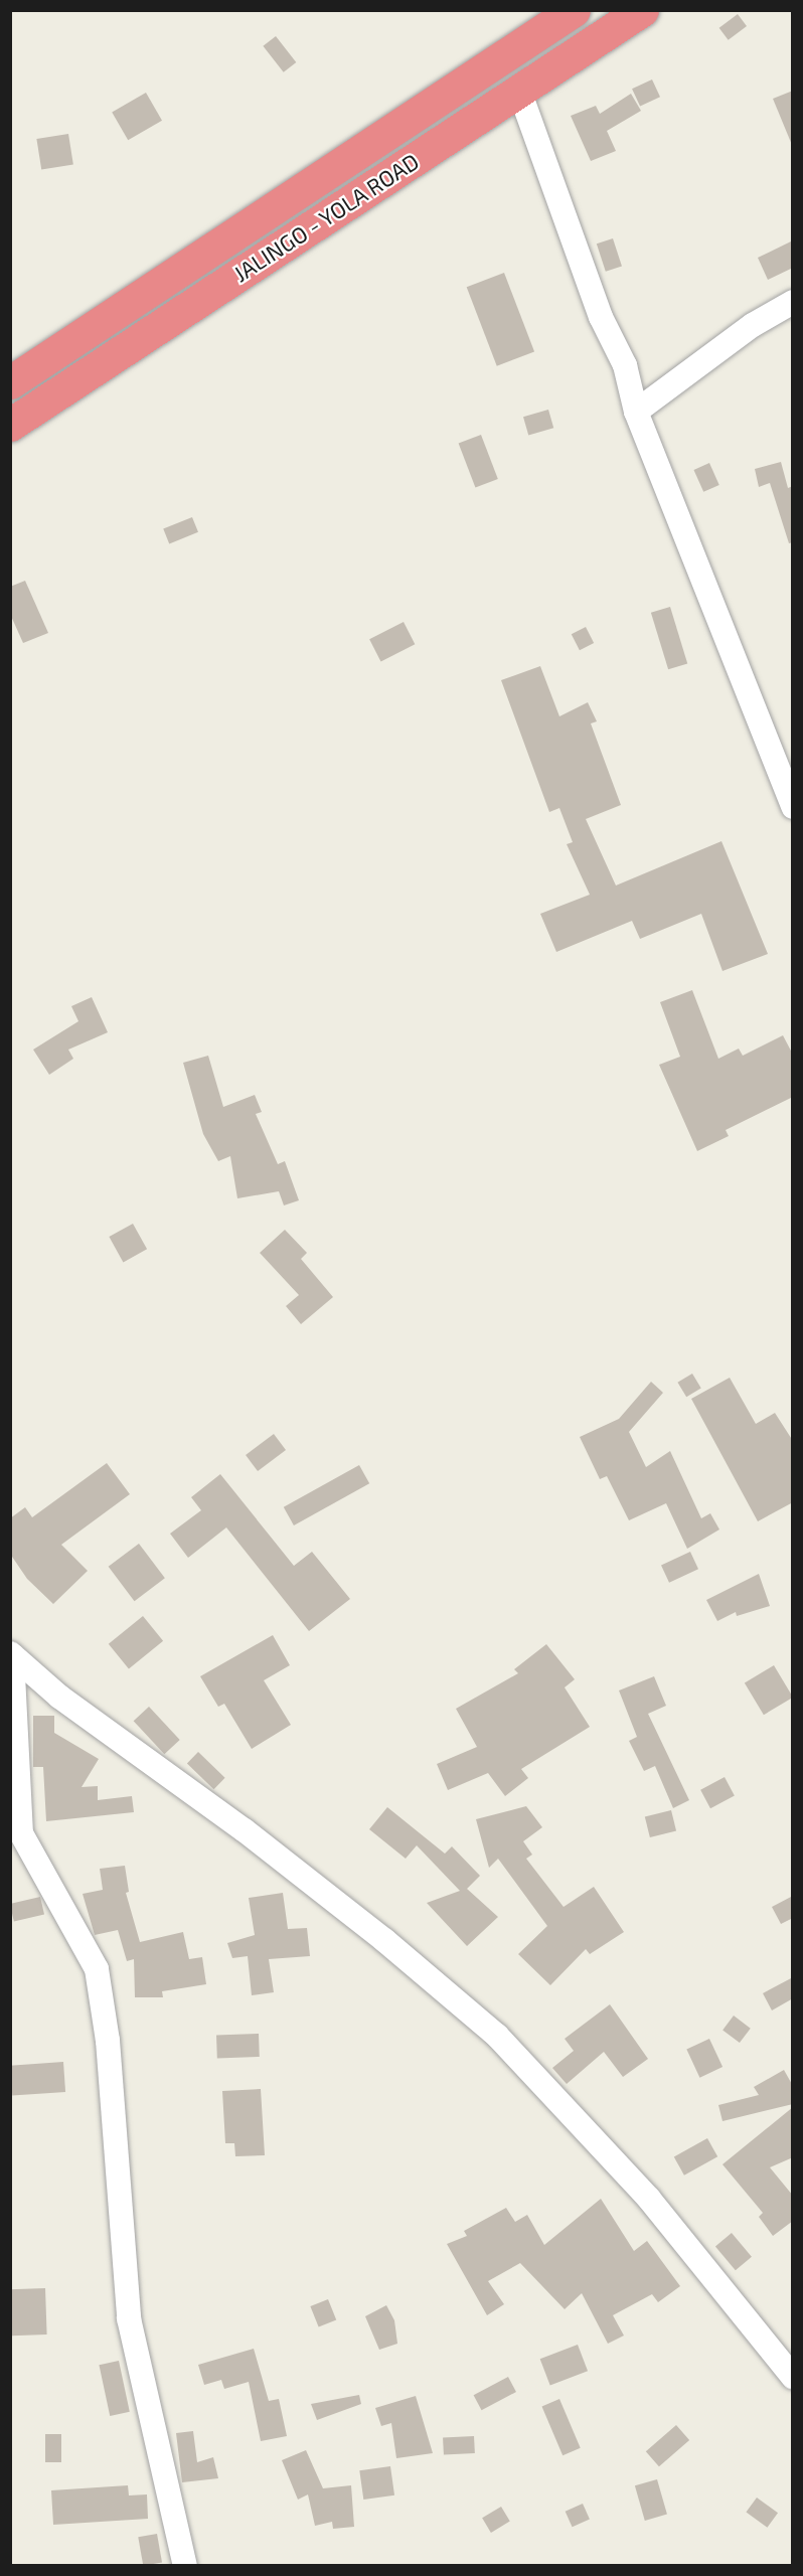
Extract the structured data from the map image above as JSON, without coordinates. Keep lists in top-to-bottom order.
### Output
{
  "streets": {
    "highway": ["JALINGO - YOLA ROAD"]
  }
}
